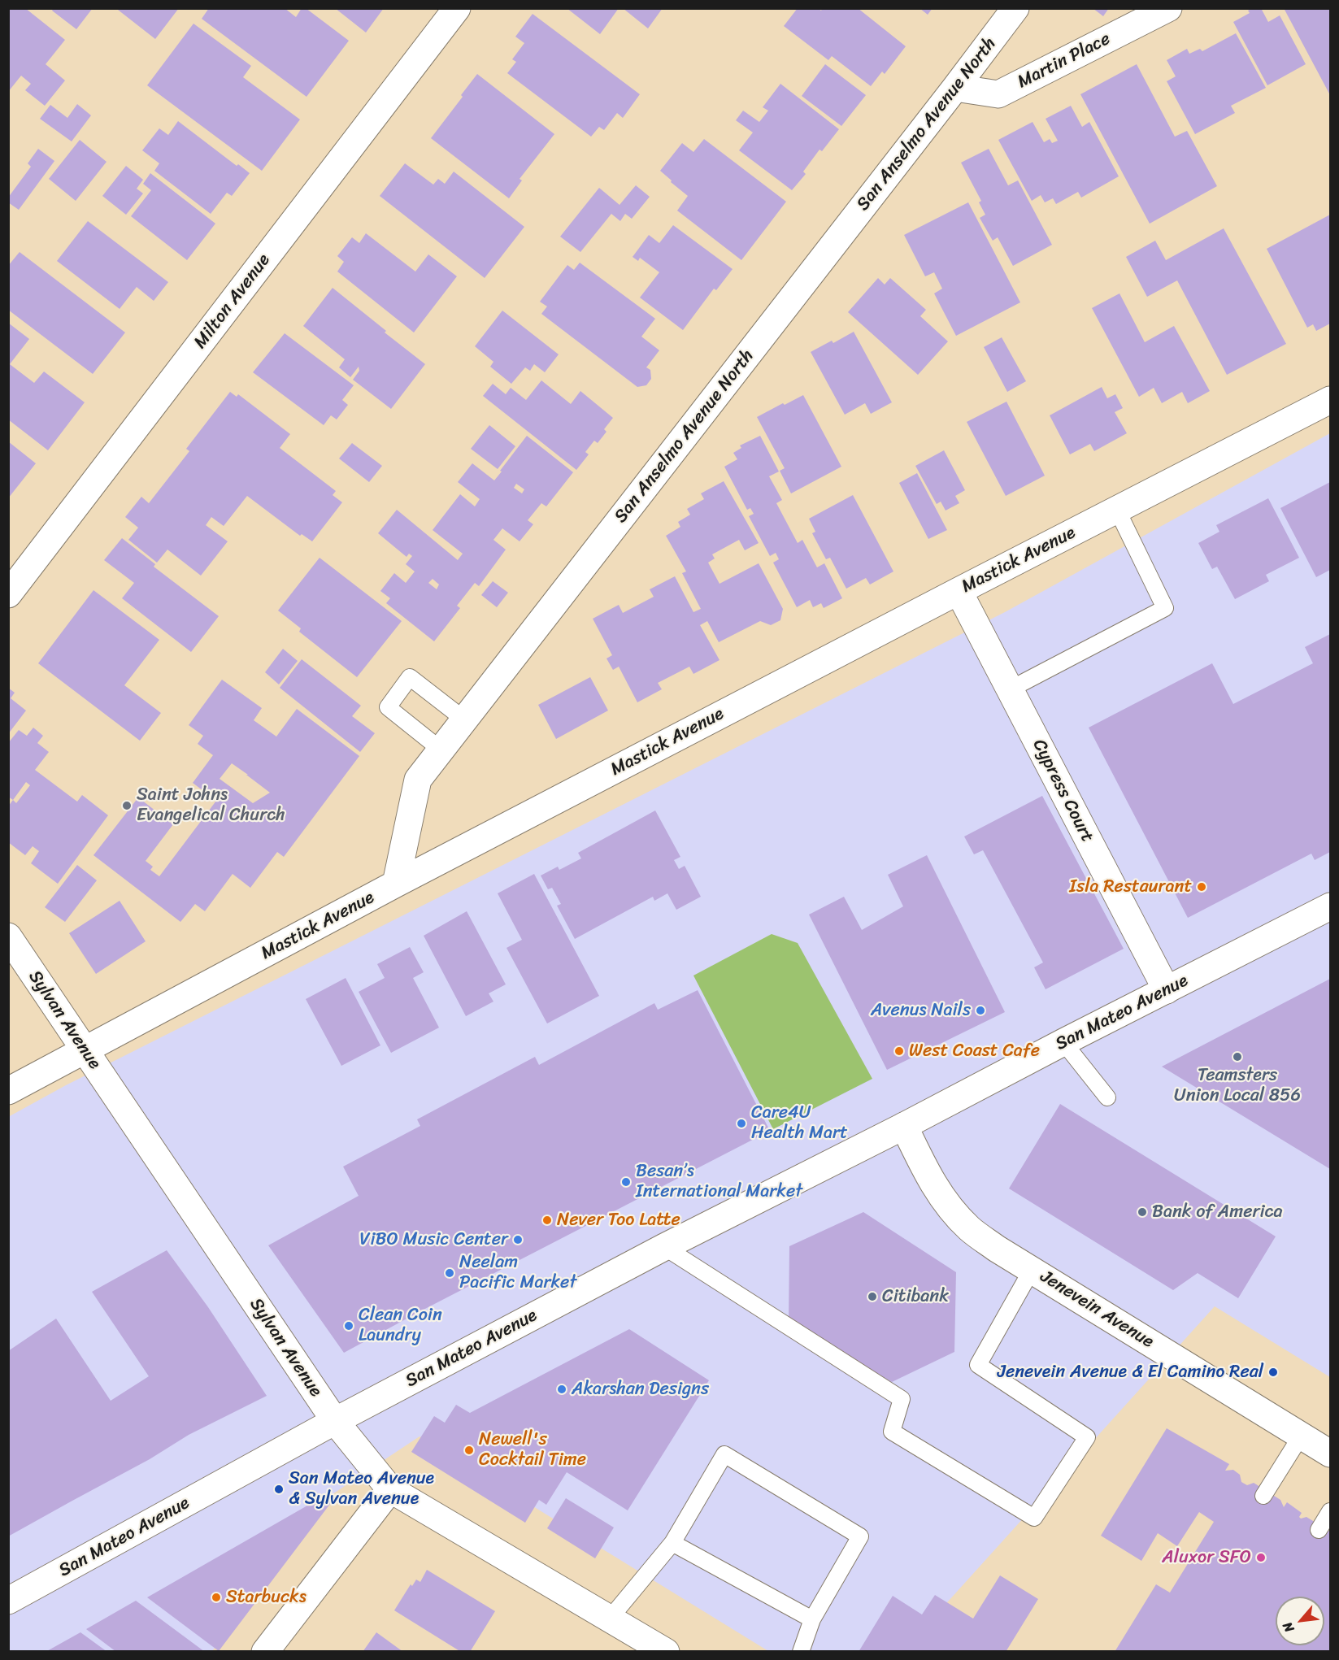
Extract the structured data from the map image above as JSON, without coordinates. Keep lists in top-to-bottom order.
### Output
{
  "streets": {
    "street": [
      "Martin Place",
      "San Anselmo Avenue North",
      "Milton Avenue",
      "Mastick Avenue",
      "Cypress Court",
      "San Mateo Avenue",
      "Sylvan Avenue",
      "Jenevein Avenue"
    ]
  },
  "crossings": [
    ["Martin Place", "San Anselmo Avenue North"],
    ["San Anselmo Avenue North", "Mastick Avenue"],
    ["Mastick Avenue", "Cypress Court"],
    ["Mastick Avenue", "Sylvan Avenue"],
    ["Cypress Court", "San Mateo Avenue"],
    ["San Mateo Avenue", "Sylvan Avenue"],
    ["San Mateo Avenue", "Jenevein Avenue"]
  ],
  "places": [
    "Saint Johns Evangelical Church",
    "Isla Restaurant",
    "Avenus Nails",
    "West Coast Cafe",
    "Teamsters Union Local 856",
    "Care4U Health Mart",
    "Besan’s International Market",
    "Bank of America",
    "Never Too Latte",
    "ViBO Music Center",
    "Neelam Pacific Market",
    "Citibank",
    "Clean Coin Laundry",
    "Jenevein Avenue & El Camino Real",
    "Akarshan Designs",
    "Newell's Cocktail Time",
    "San Mateo Avenue & Sylvan Avenue",
    "Aluxor SFO",
    "Starbucks"
  ],
  "north": "bottom left"
}
